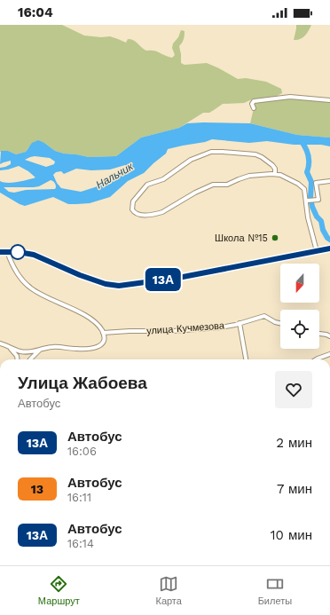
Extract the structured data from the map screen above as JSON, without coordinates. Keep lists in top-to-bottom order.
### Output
{
  "streets": {
    "street": ["улица Кучмезова"]
  },
  "water": ["Нальчик"],
  "places": ["Школа №15"],
  "lines": ["bus line 13А"],
  "north": "bottom",
  "page": {
    "status": "16:04",
    "on_map": "13А",
    "heading": ["Улица Жабоева", "Автобус"],
    "list": [
      {
        "mark": "13А",
        "name": "Автобус",
        "note": "16:06",
        "value": "2 мин"
      },
      {
        "mark": "13",
        "name": "Автобус",
        "note": "16:11",
        "value": "7 мин"
      },
      {
        "mark": "13А",
        "name": "Автобус",
        "note": "16:14",
        "value": "10 мин"
      }
    ],
    "tabs": ["Маршрут", "Карта", "Билеты"]
  }
}
